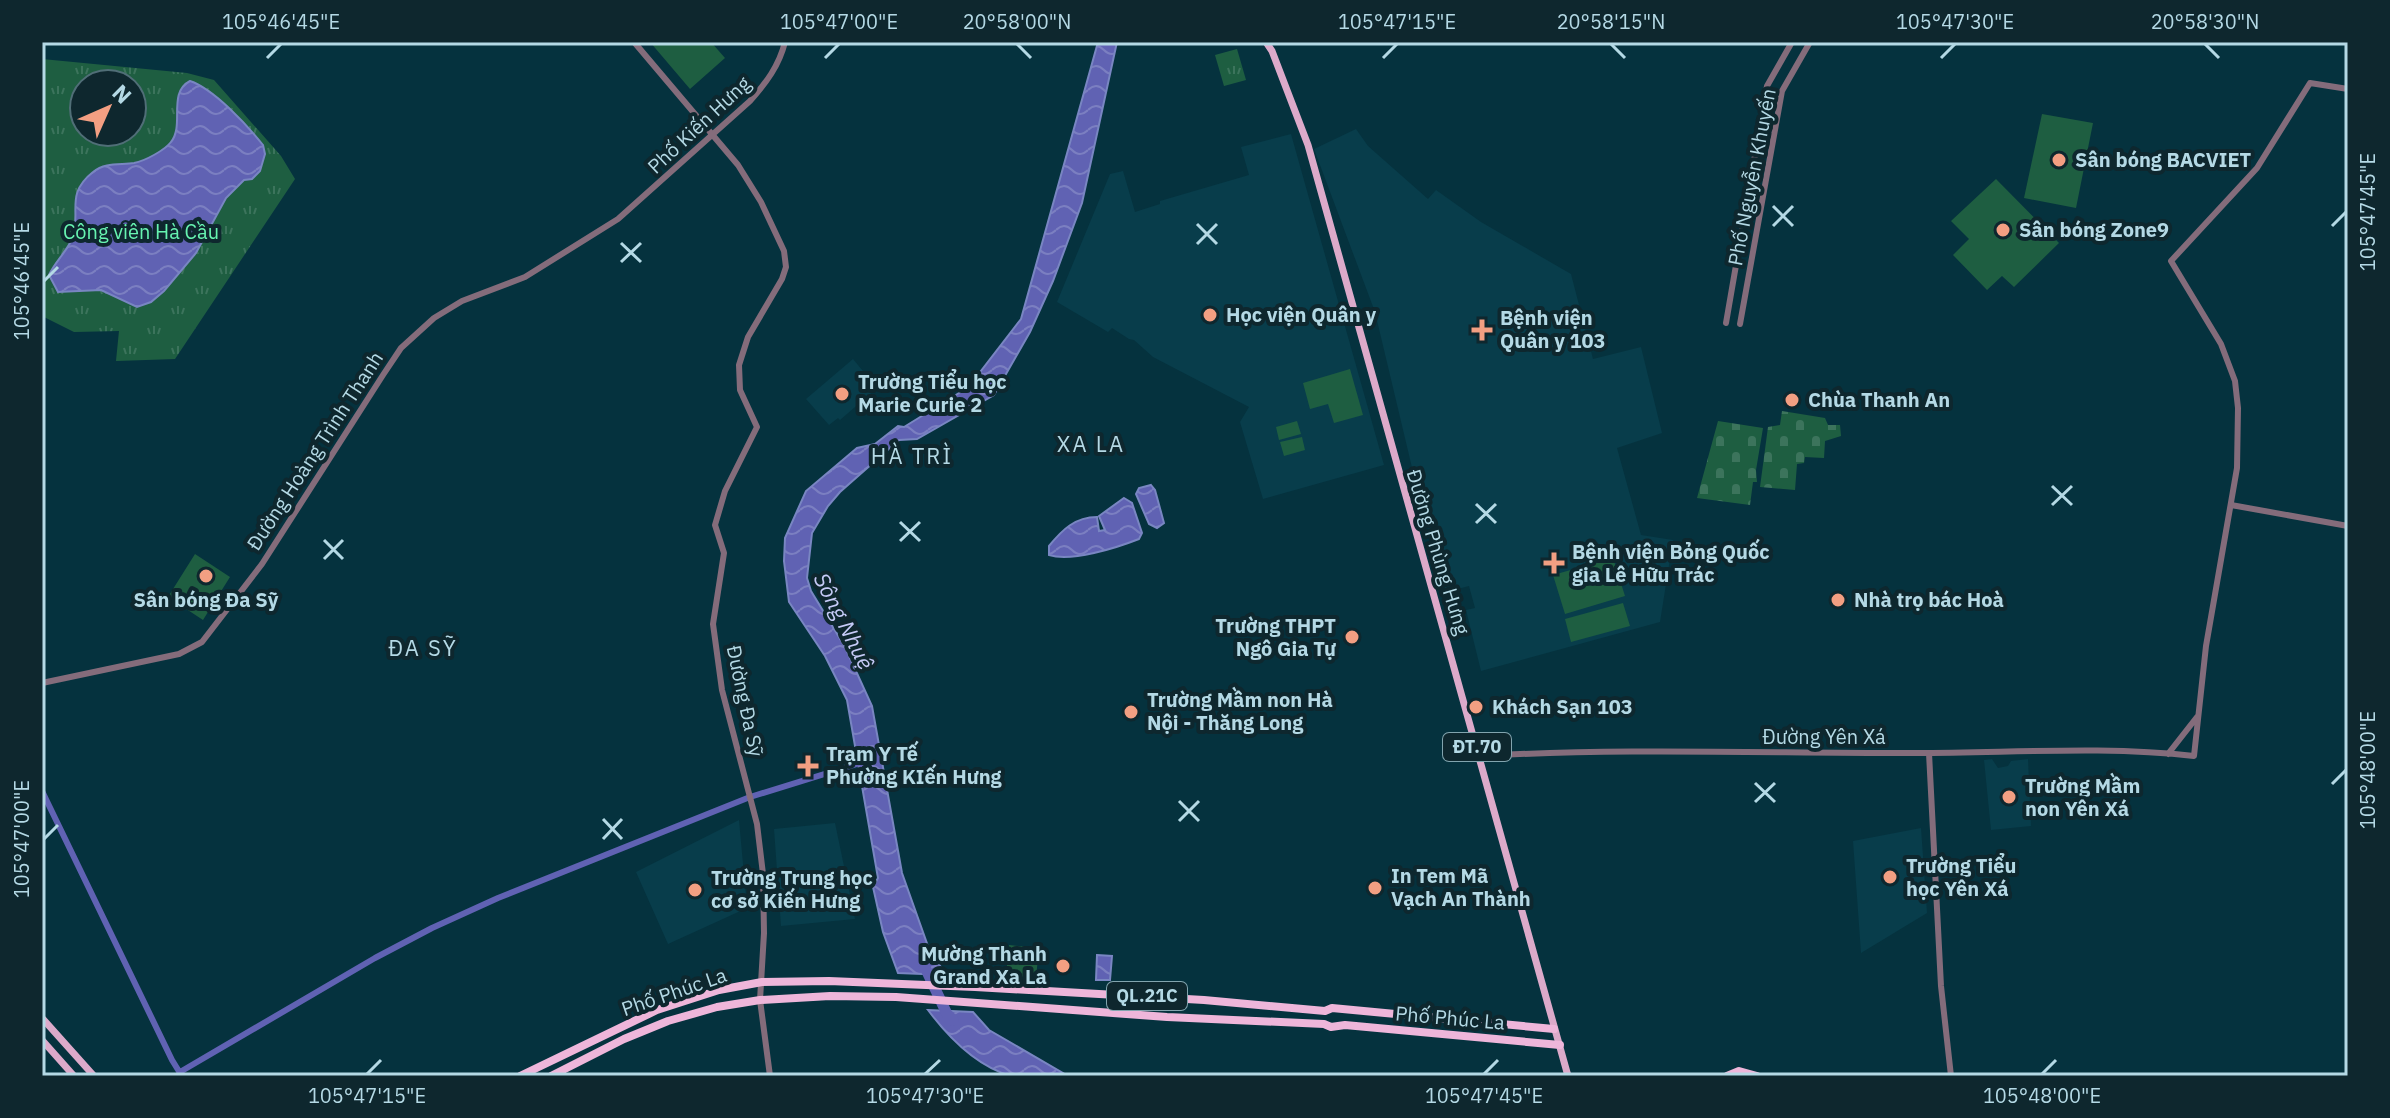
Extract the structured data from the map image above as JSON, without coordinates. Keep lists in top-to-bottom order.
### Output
{
  "streets": {
    "highway": ["Phố Phúc La", "QL.21C"],
    "main road": ["Đường Phùng Hưng", "ĐT.70"],
    "street": [
      "Phố Kiến Hưng",
      "Phố Nguyễn Khuyến",
      "Đường Hoàng Trình Thanh",
      "Đường Đa Sỹ",
      "Đường Yên Xá"
    ]
  },
  "crossings": [
    ["Phố Kiến Hưng", "Đường Hoàng Trình Thanh"],
    ["Phố Kiến Hưng", "Đường Đa Sỹ"],
    ["Đường Phùng Hưng", "Đường Yên Xá"],
    ["Đường Phùng Hưng", "Phố Phúc La"],
    ["Đường Đa Sỹ", "Phố Phúc La"]
  ],
  "districts": ["XA LA", "HÀ TRÌ", "ĐA SỸ"],
  "water": ["Sông Nhuệ"],
  "parks": ["Công viên Hà Cầu"],
  "places": {
    "other": [
      "Sân bóng BACVIET",
      "Sân bóng Zone9",
      "Học viện Quân y",
      "Trường Tiểu học Marie Curie 2",
      "Chùa Thanh An",
      "Sân bóng Đa Sỹ",
      "Nhà trọ bác Hoà",
      "Trường THPT Ngô Gia Tự",
      "Khách Sạn 103",
      "Trường Mầm non Hà Nội - Thăng Long",
      "Trường Mầm non Yên Xá",
      "Trường Tiểu học Yên Xá",
      "In Tem Mã Vạch An Thành",
      "Trường Trung học cơ sở Kiến Hưng",
      "Mường Thanh Grand Xa La"
    ],
    "health": ["Bệnh viện Quân y 103", "Bệnh viện Bỏng Quốc gia Lê Hữu Trác", "Trạm Y Tế Phường KIến Hưng"]
  },
  "north": "top right",
  "coordinates": [
    "105°46'45\"E",
    "105°47'00\"E",
    "20°58'00\"N",
    "105°47'15\"E",
    "20°58'15\"N",
    "105°47'30\"E",
    "20°58'30\"N",
    "105°47'45\"E",
    "105°48'00\"E"
  ]
}
